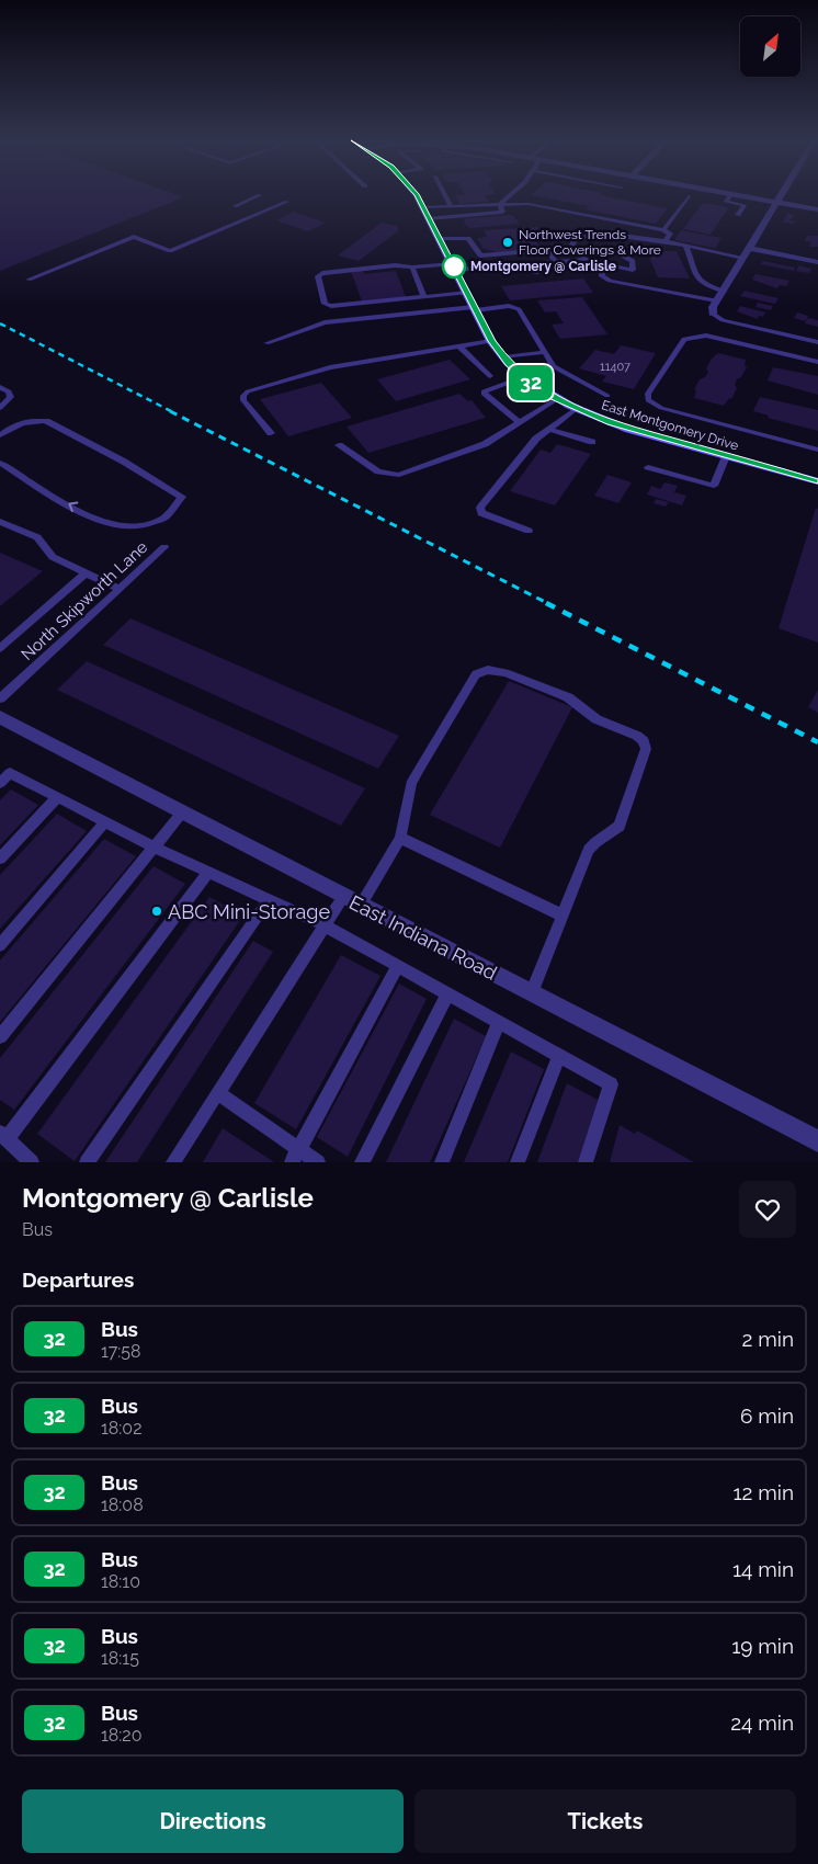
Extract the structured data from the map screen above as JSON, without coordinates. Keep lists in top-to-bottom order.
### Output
{
  "streets": {
    "main road": ["East Montgomery Drive"],
    "street": ["East Indiana Road"],
    "lane": ["North Skipworth Lane"]
  },
  "places": ["Northwest Trends Floor Coverings & More", "Montgomery @ Carlisle", "ABC Mini-Storage"],
  "lines": ["bus line 32"],
  "house_numbers": ["11407"],
  "north": "top right",
  "page": {
    "on_map": "32",
    "heading": [
      ["Montgomery @ Carlisle", "Bus"],
      "Departures"
    ],
    "list": [
      {
        "mark": "32",
        "name": "Bus",
        "note": "17:58",
        "value": "2 min"
      },
      {
        "mark": "32",
        "name": "Bus",
        "note": "18:02",
        "value": "6 min"
      },
      {
        "mark": "32",
        "name": "Bus",
        "note": "18:08",
        "value": "12 min"
      },
      {
        "mark": "32",
        "name": "Bus",
        "note": "18:10",
        "value": "14 min"
      },
      {
        "mark": "32",
        "name": "Bus",
        "note": "18:15",
        "value": "19 min"
      },
      {
        "mark": "32",
        "name": "Bus",
        "note": "18:20",
        "value": "24 min"
      }
    ],
    "buttons": ["Directions", "Tickets"]
  }
}
